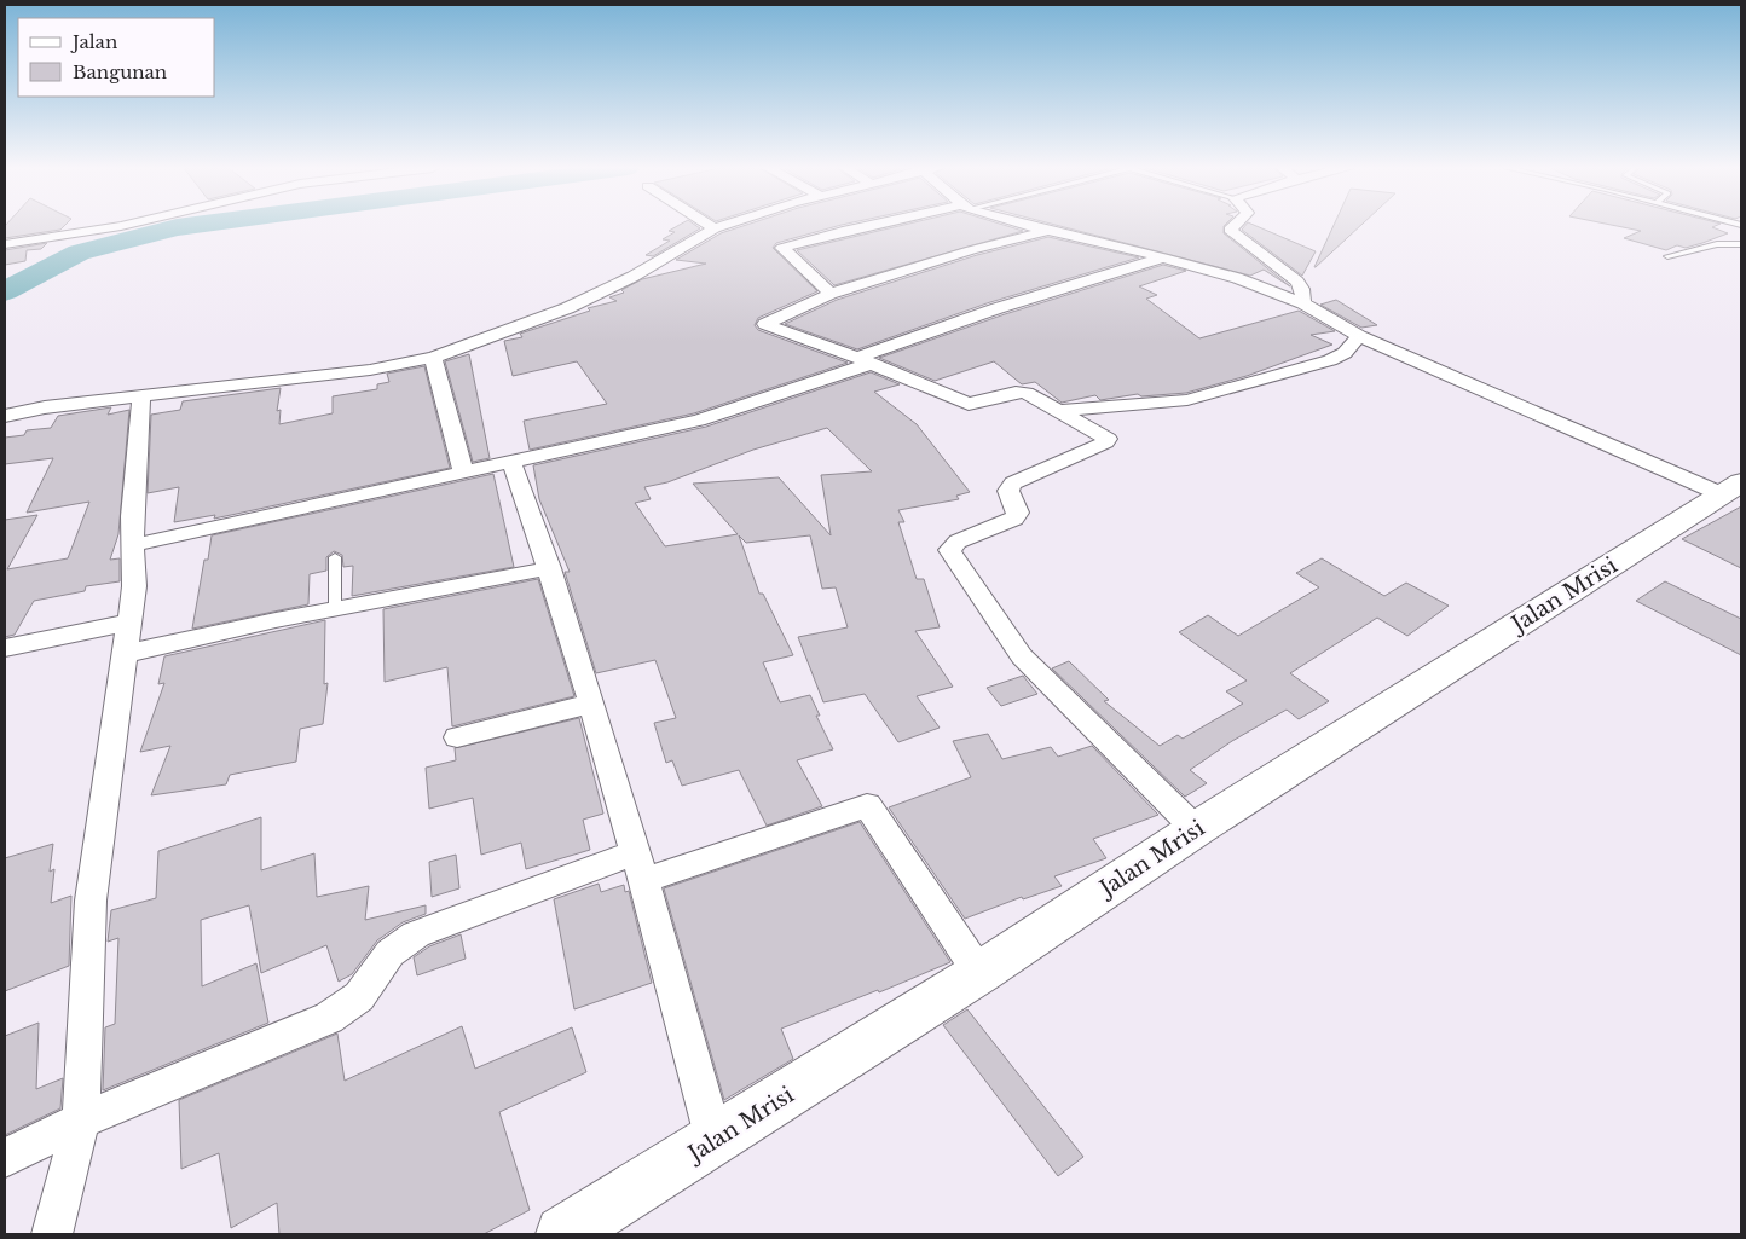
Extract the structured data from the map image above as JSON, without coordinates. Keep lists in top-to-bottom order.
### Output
{
  "streets": {
    "street": ["Jalan Mrisi"]
  },
  "legend": ["Jalan", "Bangunan"]
}
